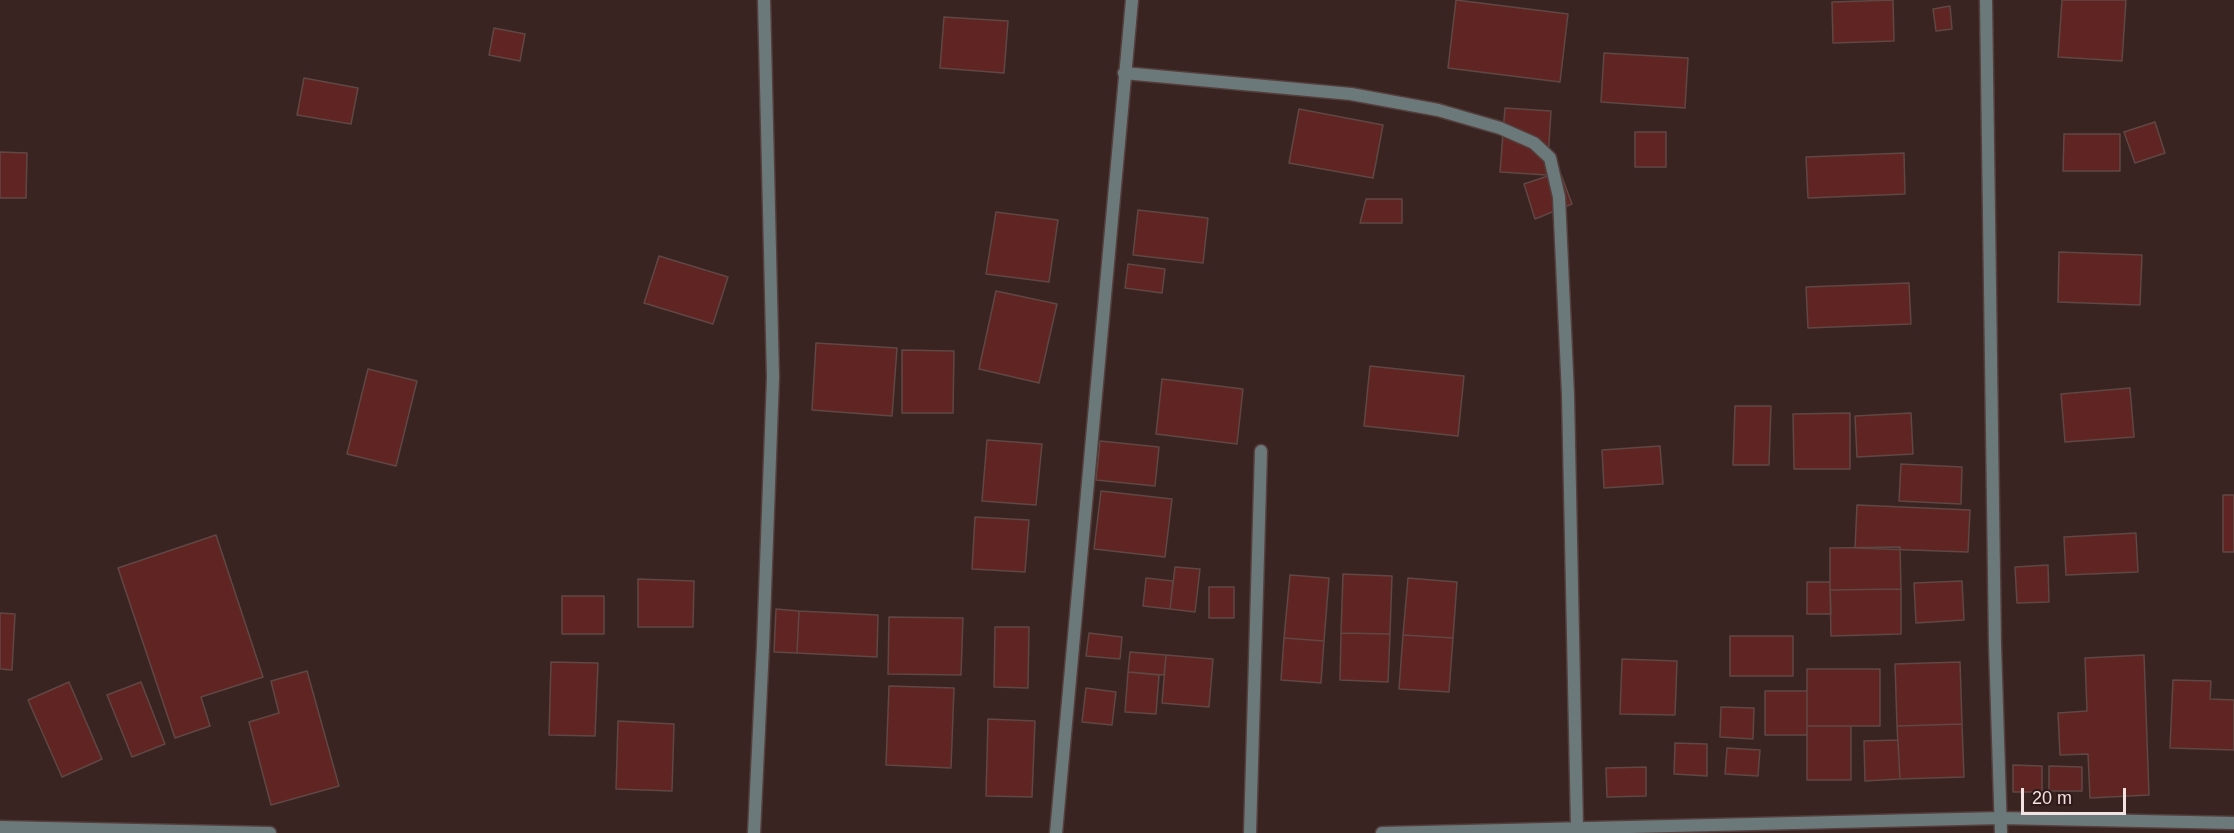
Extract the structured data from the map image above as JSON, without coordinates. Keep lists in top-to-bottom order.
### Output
{
  "scale_bar": "20 m"
}
